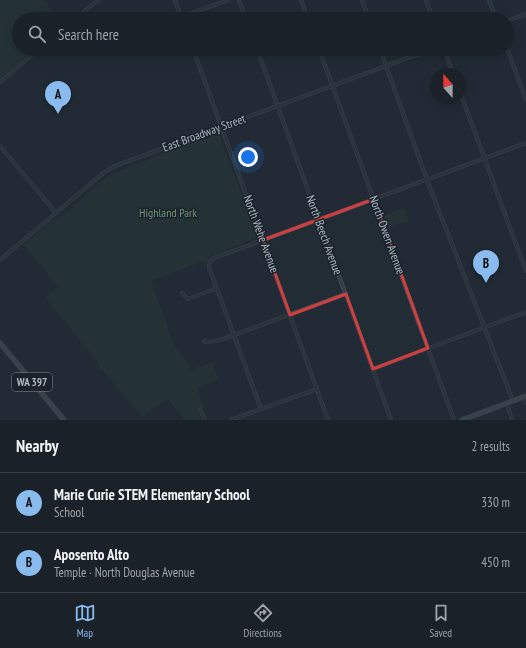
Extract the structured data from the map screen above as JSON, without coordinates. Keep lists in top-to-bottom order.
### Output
{
  "streets": {
    "main road": ["WA 397"],
    "street": [
      "East Broadway Street",
      "North Wehe Avenue",
      "North Beech Avenue",
      "North Owen Avenue"
    ]
  },
  "crossings": [
    ["East Broadway Street", "North Wehe Avenue"],
    ["East Broadway Street", "North Beech Avenue"],
    ["East Broadway Street", "North Owen Avenue"]
  ],
  "parks": ["Highland Park"],
  "north": "top",
  "page": {
    "search": "Search here",
    "pins": ["A", "B"],
    "heading": ["Nearby", "2 results"],
    "list": [
      {
        "mark": "A",
        "name": "Marie Curie STEM Elementary School",
        "note": "School",
        "value": "330 m"
      },
      {
        "mark": "B",
        "name": "Aposento Alto",
        "note": "Temple · North Douglas Avenue",
        "value": "450 m"
      }
    ],
    "nav": ["Map", "Directions", "Saved"]
  }
}
